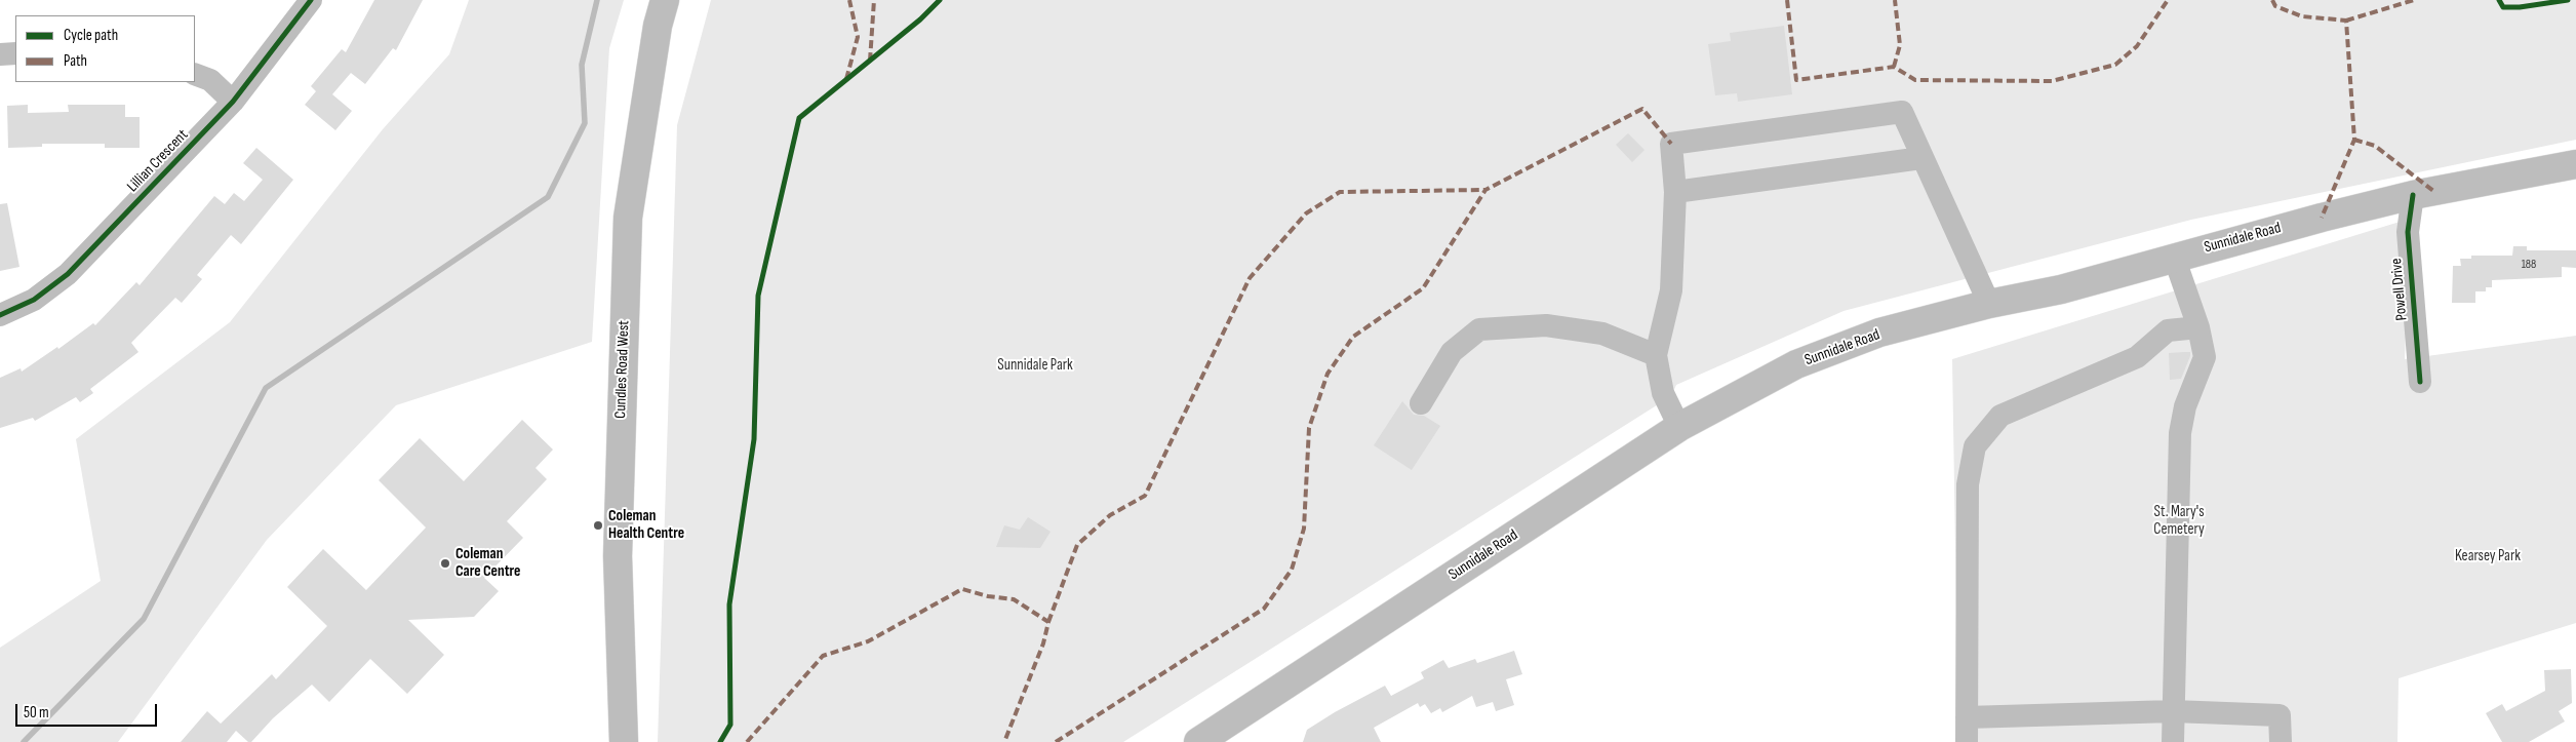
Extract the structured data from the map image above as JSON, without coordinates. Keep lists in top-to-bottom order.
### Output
{
  "streets": {
    "main road": ["Sunnidale Road", "Cundles Road West"],
    "street": ["Lillian Crescent", "Powell Drive"]
  },
  "crossings": [
    ["Sunnidale Road", "Powell Drive"]
  ],
  "parks": ["Sunnidale Park", "St. Mary's Cemetery", "Kearsey Park"],
  "places": ["Coleman Health Centre", "Coleman Care Centre"],
  "house_numbers": ["188"],
  "legend": ["Cycle path", "Path"],
  "scale_bar": "50 m"
}
